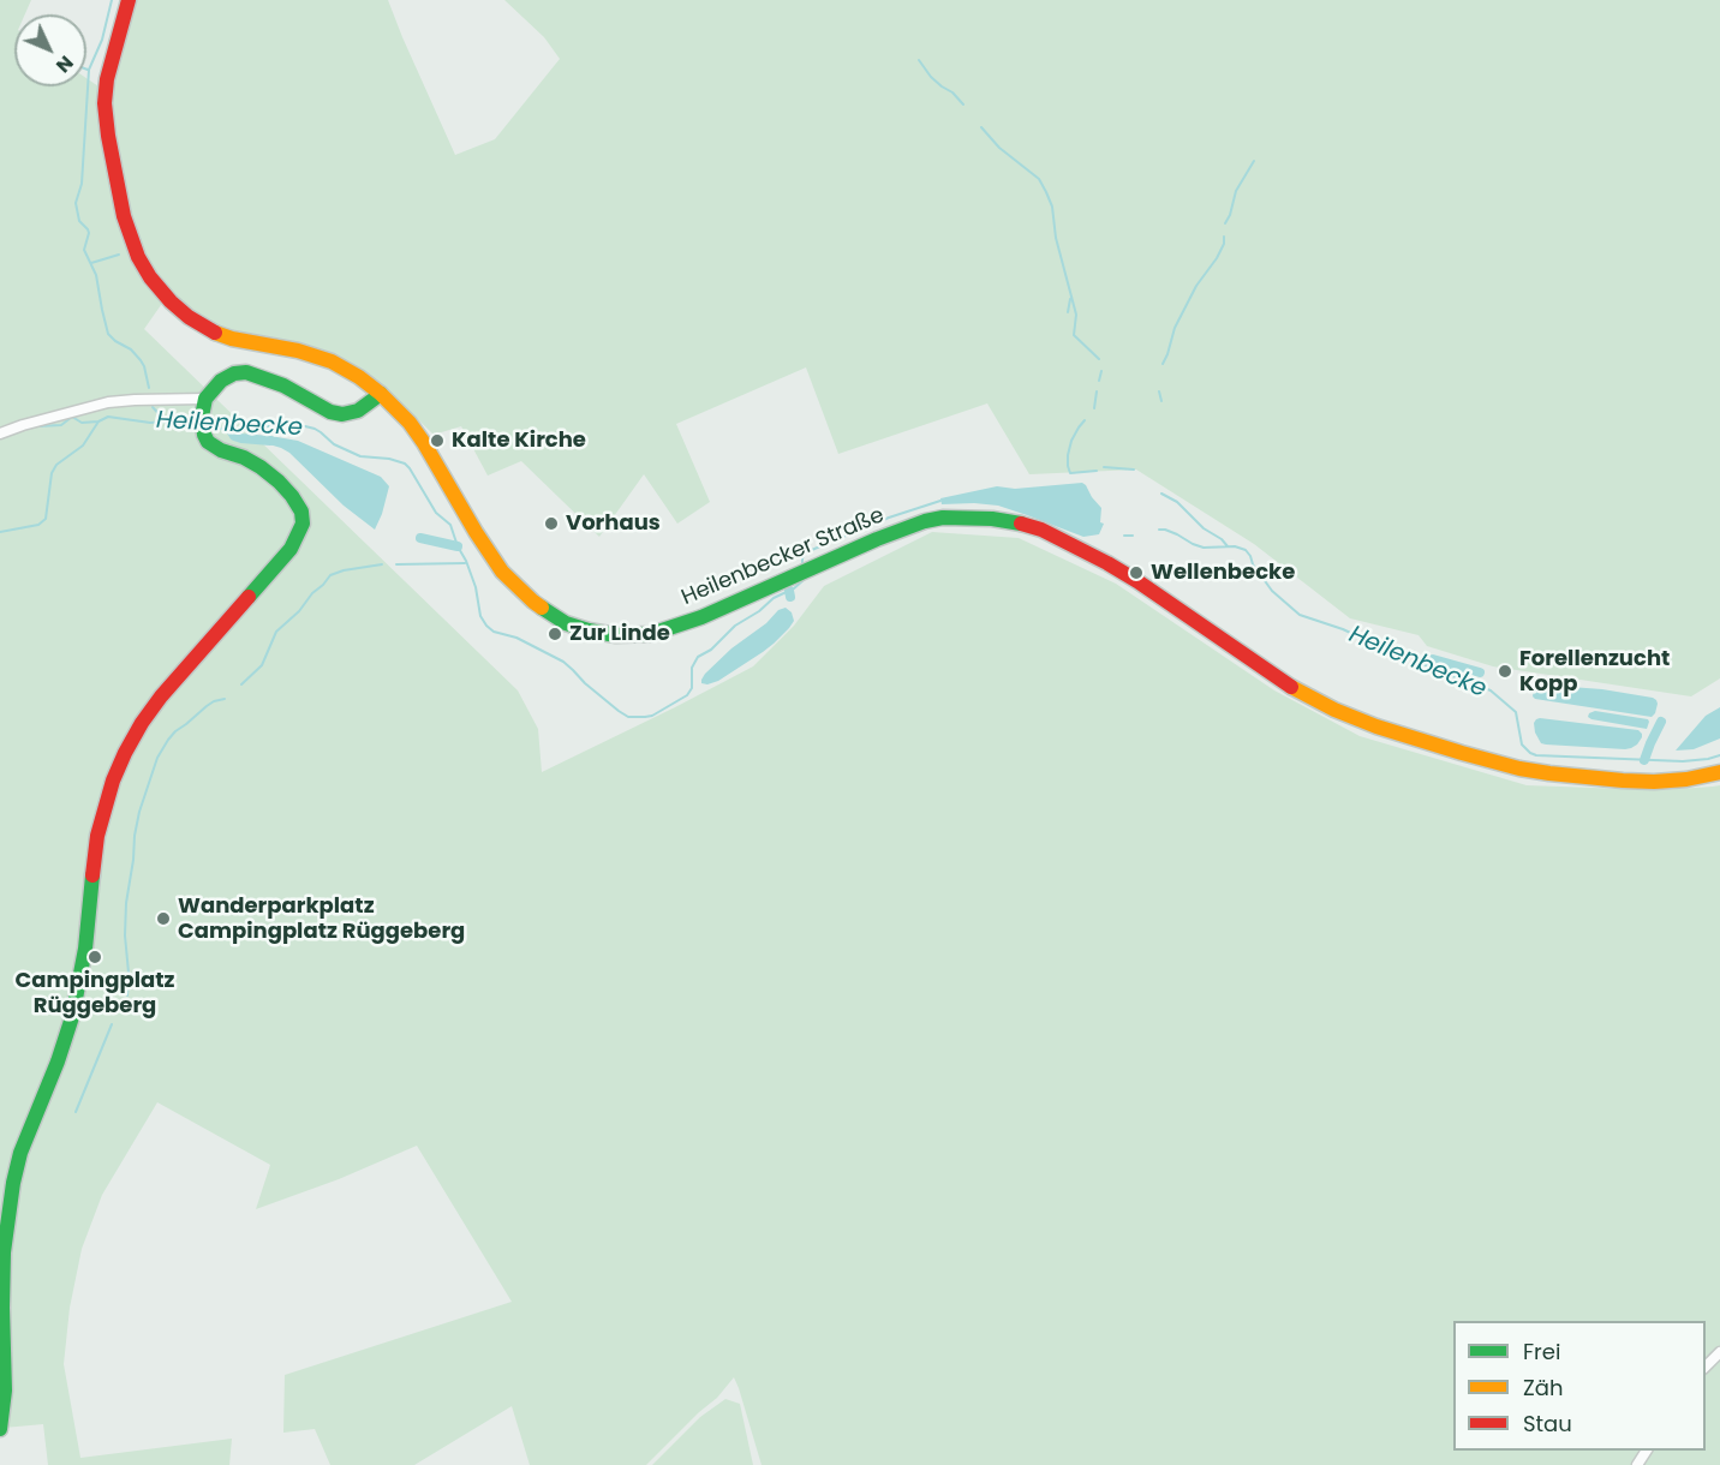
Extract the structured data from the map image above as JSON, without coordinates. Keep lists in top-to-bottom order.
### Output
{
  "streets": {
    "main road": ["Heilenbecker Straße"]
  },
  "water": ["Heilenbecke"],
  "places": [
    "Kalte Kirche",
    "Vorhaus",
    "Wellenbecke",
    "Zur Linde",
    "Forellenzucht Kopp",
    "Wanderparkplatz Campingplatz Rüggeberg",
    "Campingplatz Rüggeberg"
  ],
  "legend": ["Frei", "Zäh", "Stau"],
  "north": "bottom right"
}
